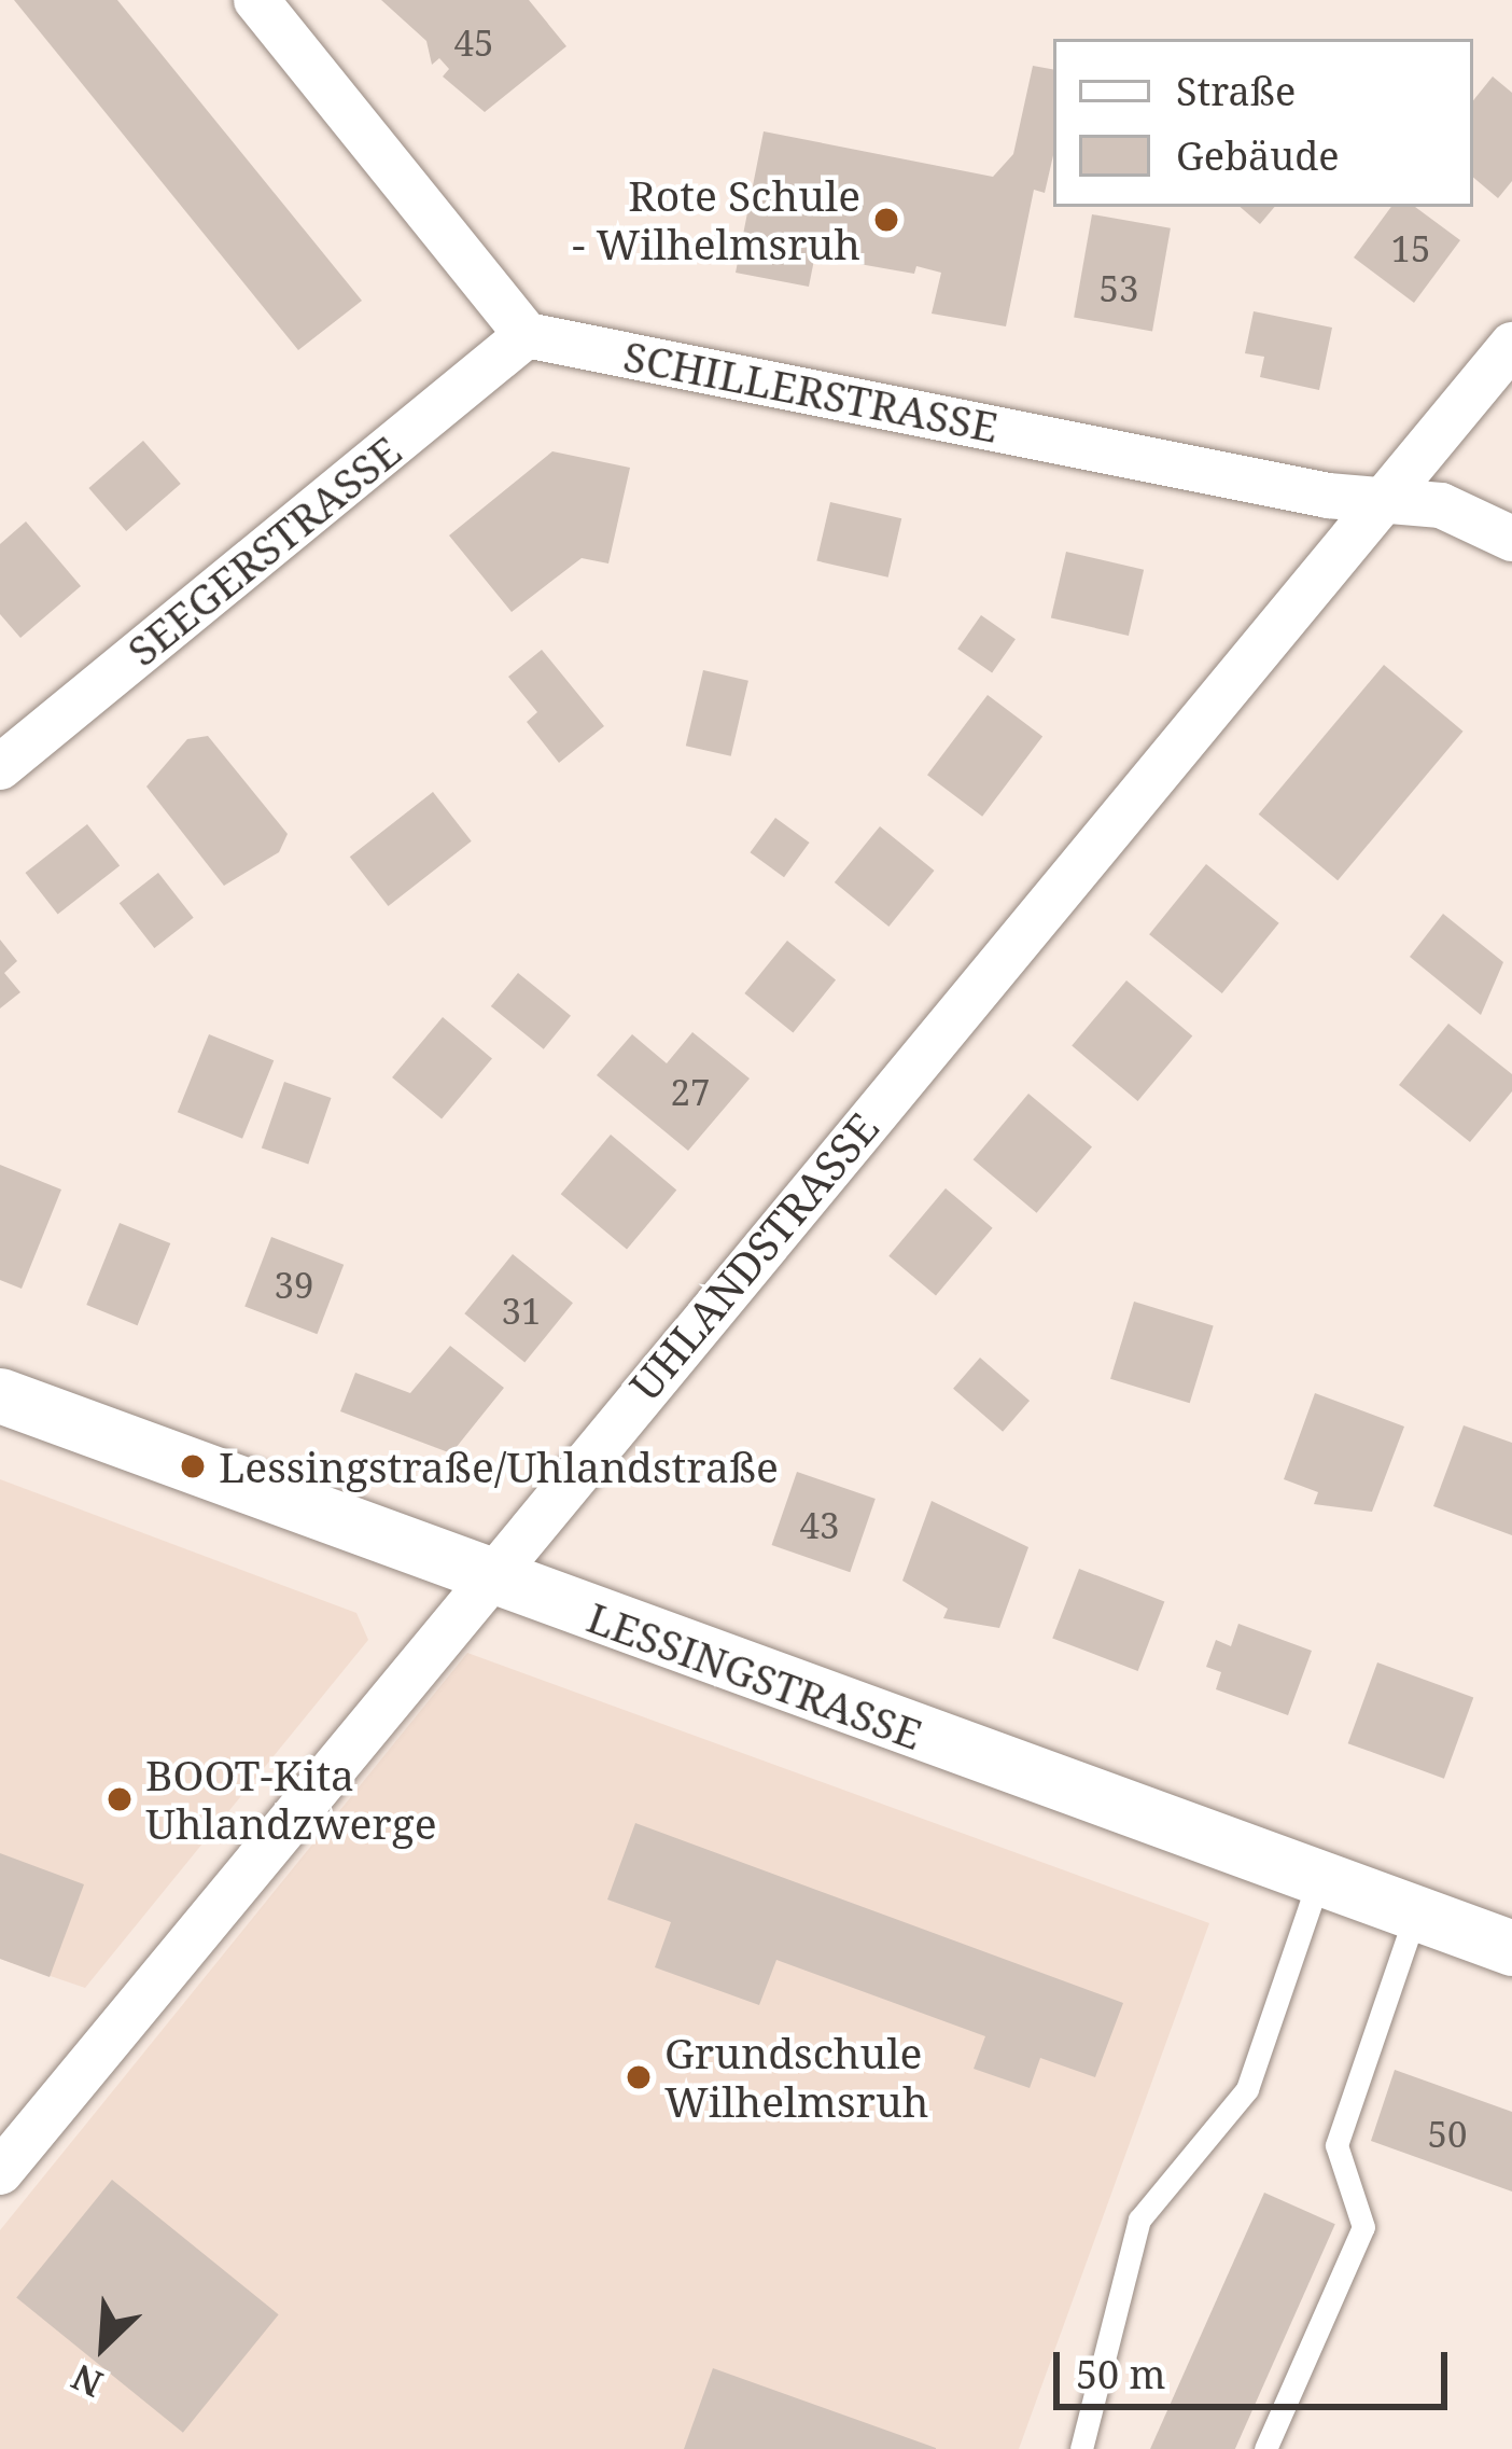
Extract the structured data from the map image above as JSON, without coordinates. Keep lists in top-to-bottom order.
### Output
{
  "streets": {
    "street": [
      "SCHILLERSTRASSE",
      "SEEGERSTRASSE",
      "UHLANDSTRASSE",
      "LESSINGSTRASSE"
    ]
  },
  "crossings": [
    ["SCHILLERSTRASSE", "SEEGERSTRASSE"],
    ["SCHILLERSTRASSE", "UHLANDSTRASSE"],
    ["UHLANDSTRASSE", "LESSINGSTRASSE"]
  ],
  "places": [
    "Rote Schule - Wilhelmsruh",
    "Lessingstraße/Uhlandstraße",
    "BOOT-Kita Uhlandzwerge",
    "Grundschule Wilhelmsruh"
  ],
  "house_numbers": [
    "45",
    "15",
    "53",
    "27",
    "39",
    "31",
    "43",
    "50"
  ],
  "legend": ["Straße", "Gebäude"],
  "scale_bar": "50 m",
  "north": "bottom left"
}
